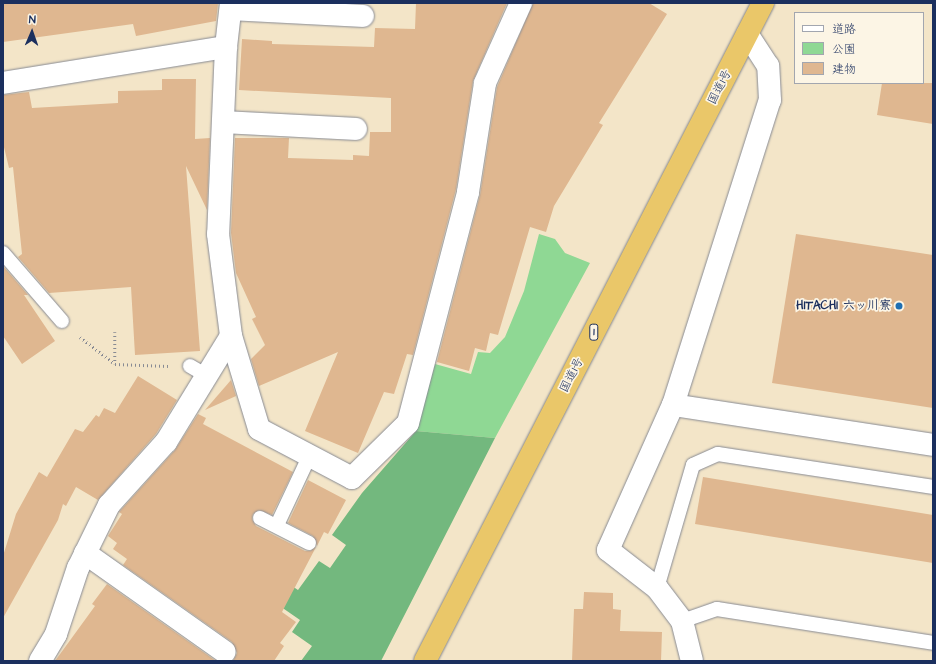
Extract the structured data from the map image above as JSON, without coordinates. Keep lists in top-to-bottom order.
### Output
{
  "streets": {
    "highway": ["国道1号", "1"]
  },
  "places": ["HITACHI 六ッ川寮"],
  "legend": ["道路", "公園", "建物"],
  "north": "top"
}
